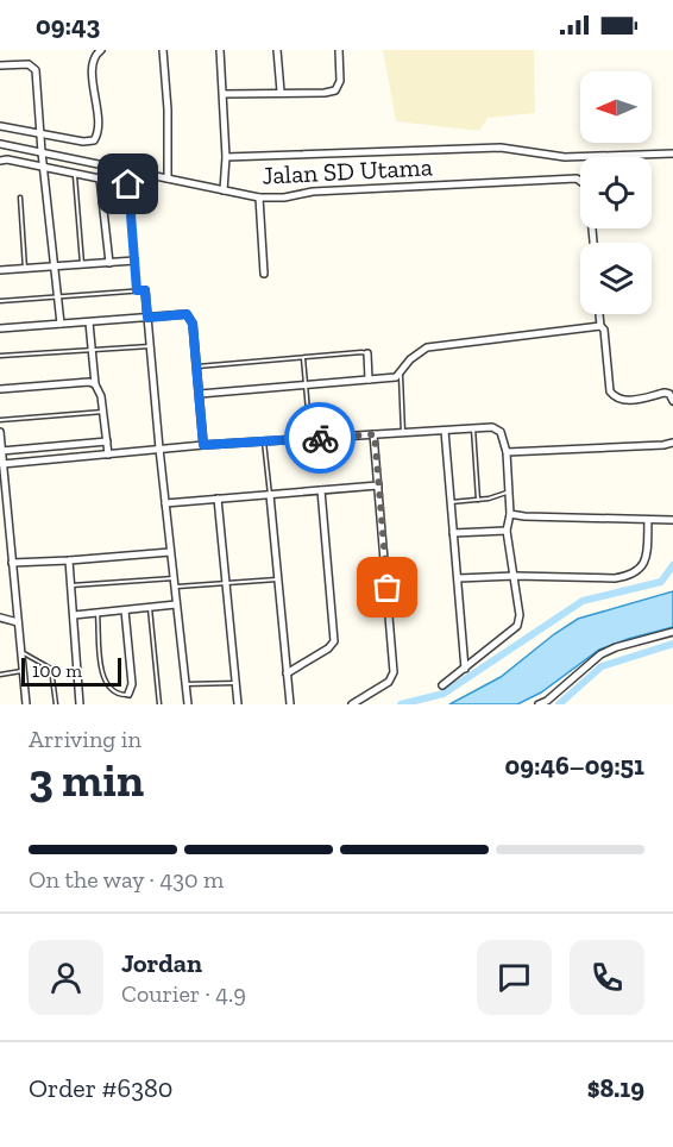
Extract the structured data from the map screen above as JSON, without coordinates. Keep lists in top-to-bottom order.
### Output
{
  "streets": {
    "street": ["Jalan SD Utama"]
  },
  "scale_bar": "100 m",
  "north": "left",
  "page": {
    "status": "09:43",
    "scale": "100 m",
    "heading": ["3 min", "Arriving in", "09:46–09:51"],
    "panel": [
      "Jordan",
      "Courier · 4.9",
      "Order #6380",
      "$8.19"
    ],
    "bar": "On the way · 430 m"
  }
}
